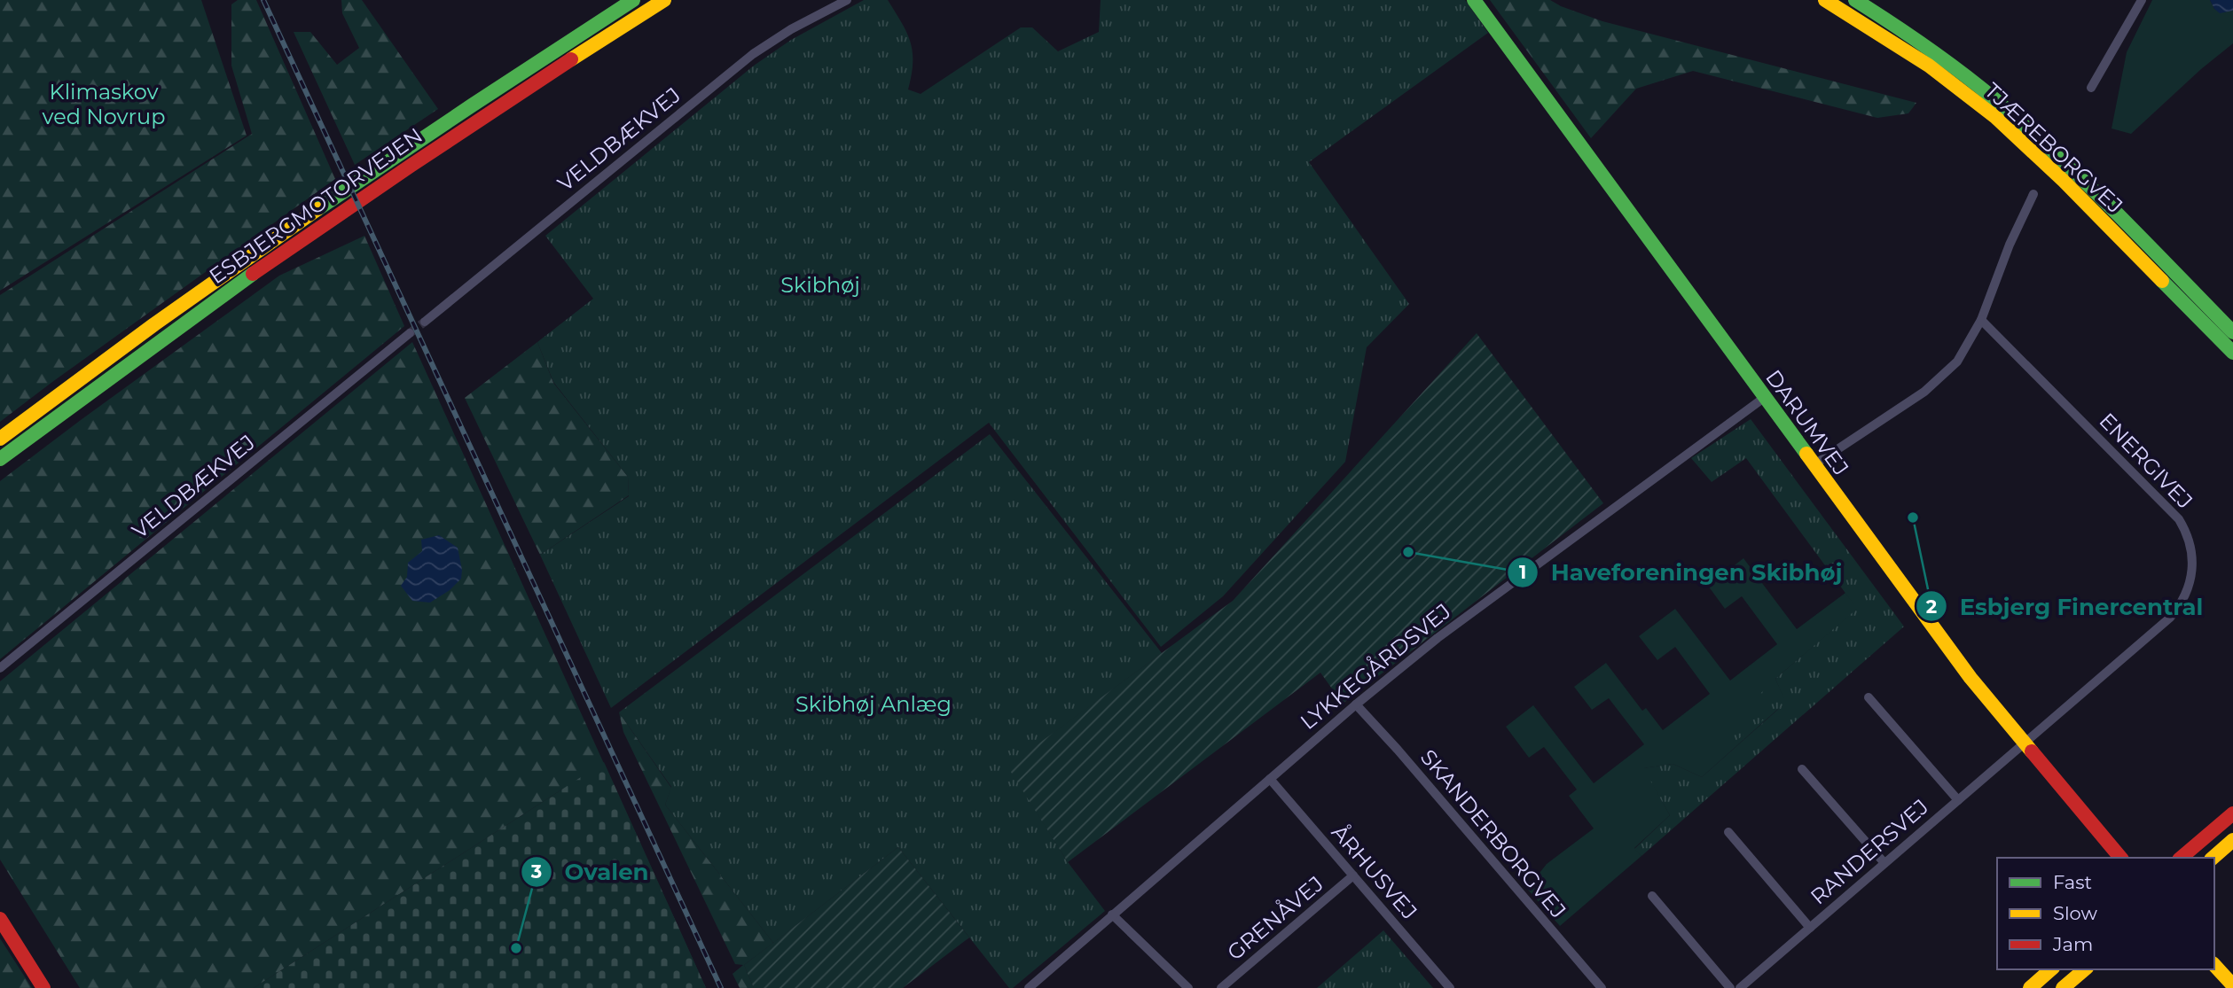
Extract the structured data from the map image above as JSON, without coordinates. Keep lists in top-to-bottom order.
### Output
{
  "streets": {
    "main road": ["TJÆREBORGVEJ", "ESBJERGMOTORVEJEN", "DARUMVEJ"],
    "street": [
      "VELDBÆKVEJ",
      "ENERGIVEJ",
      "LYKKEGÅRDSVEJ",
      "SKANDERBORGVEJ",
      "RANDERSVEJ",
      "ÅRHUSVEJ",
      "GRENÅVEJ"
    ]
  },
  "crossings": [
    ["DARUMVEJ", "ENERGIVEJ"],
    ["DARUMVEJ", "LYKKEGÅRDSVEJ"],
    ["DARUMVEJ", "RANDERSVEJ"],
    ["ENERGIVEJ", "RANDERSVEJ"],
    ["LYKKEGÅRDSVEJ", "SKANDERBORGVEJ"],
    ["LYKKEGÅRDSVEJ", "ÅRHUSVEJ"],
    ["ÅRHUSVEJ", "GRENÅVEJ"]
  ],
  "parks": ["Klimaskov ved Novrup", "Skibhøj", "Skibhøj Anlæg"],
  "places": ["Esbjerg Finercentral", "Haveforeningen Skibhøj", "Ovalen"],
  "legend": ["Fast", "Slow", "Jam"]
}
